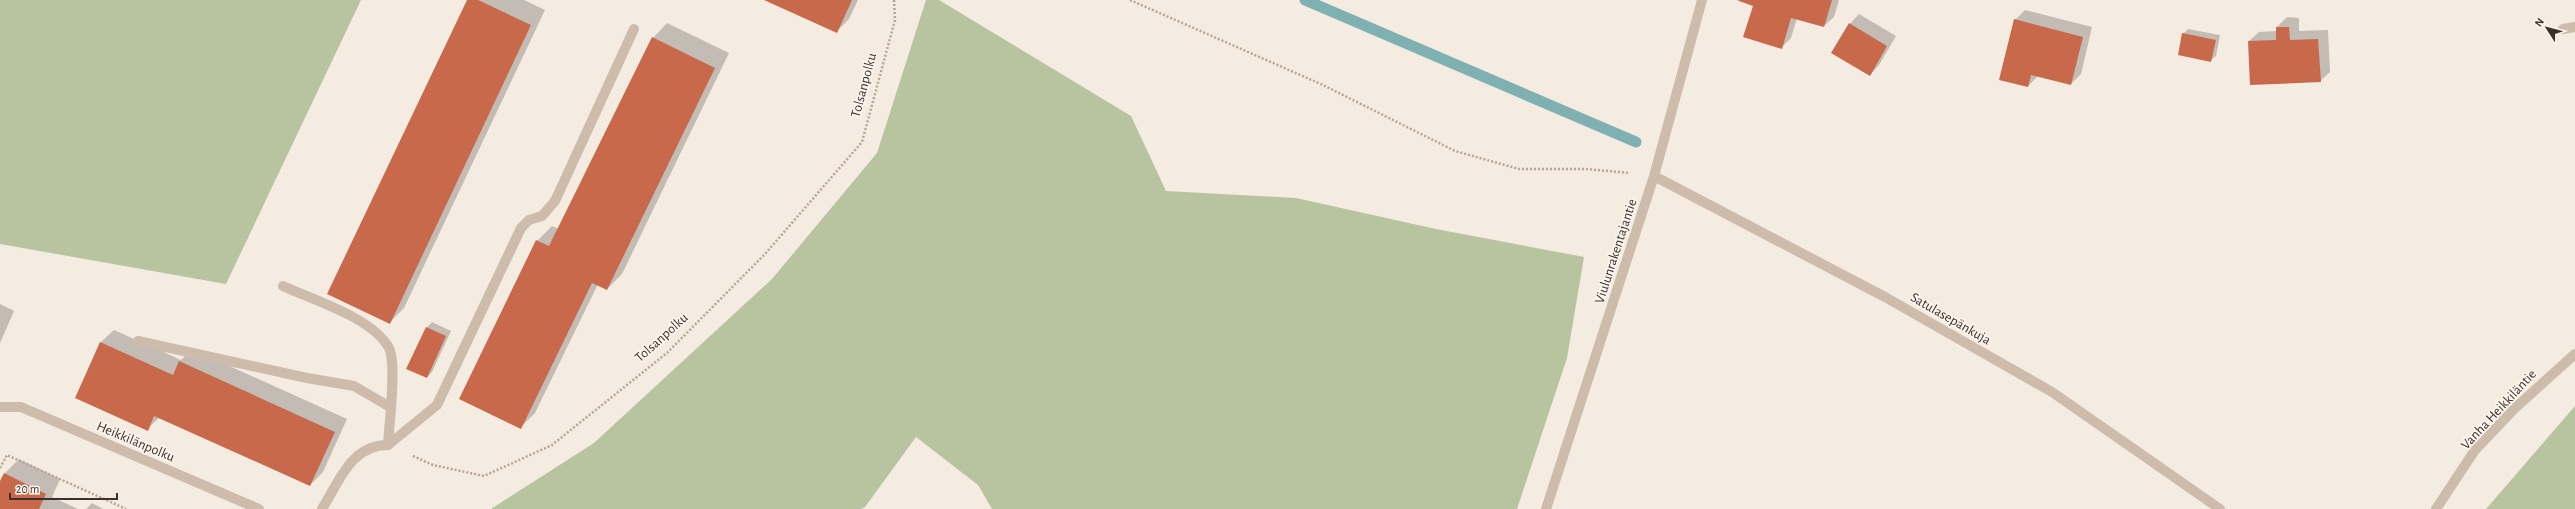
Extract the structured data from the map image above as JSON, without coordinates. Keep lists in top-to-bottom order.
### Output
{
  "streets": {
    "street": [
      "Viulunrakentajantie",
      "Satulasepänkuja",
      "Vanha Heikkiläntie",
      "Heikkilänpolku"
    ],
    "path": ["Tolsanpolku"]
  },
  "crossings": [
    ["Viulunrakentajantie", "Satulasepänkuja"]
  ],
  "scale_bar": "20 m",
  "north": "top left"
}
